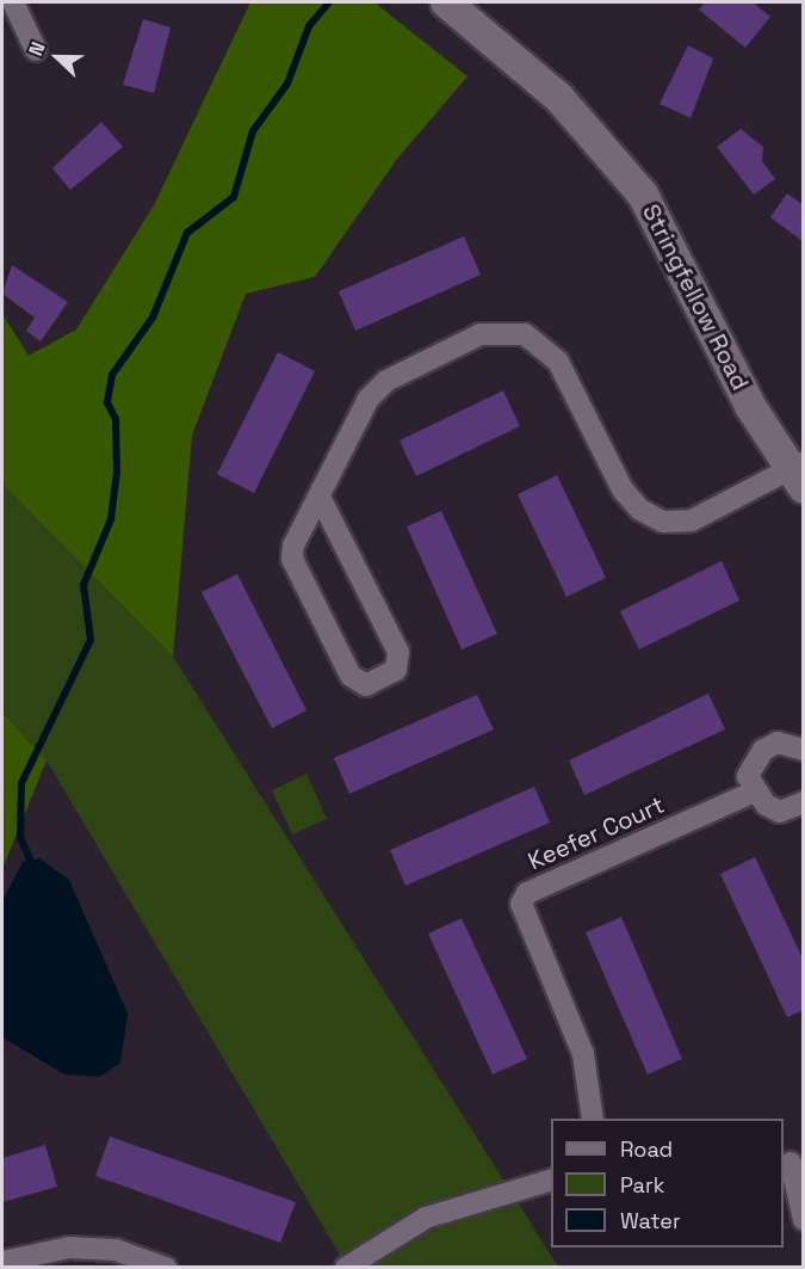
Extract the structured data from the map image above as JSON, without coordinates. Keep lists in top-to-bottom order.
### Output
{
  "streets": {
    "main road": ["Stringfellow Road"],
    "street": ["Keefer Court"]
  },
  "legend": ["Road", "Park", "Water"],
  "north": "left"
}
